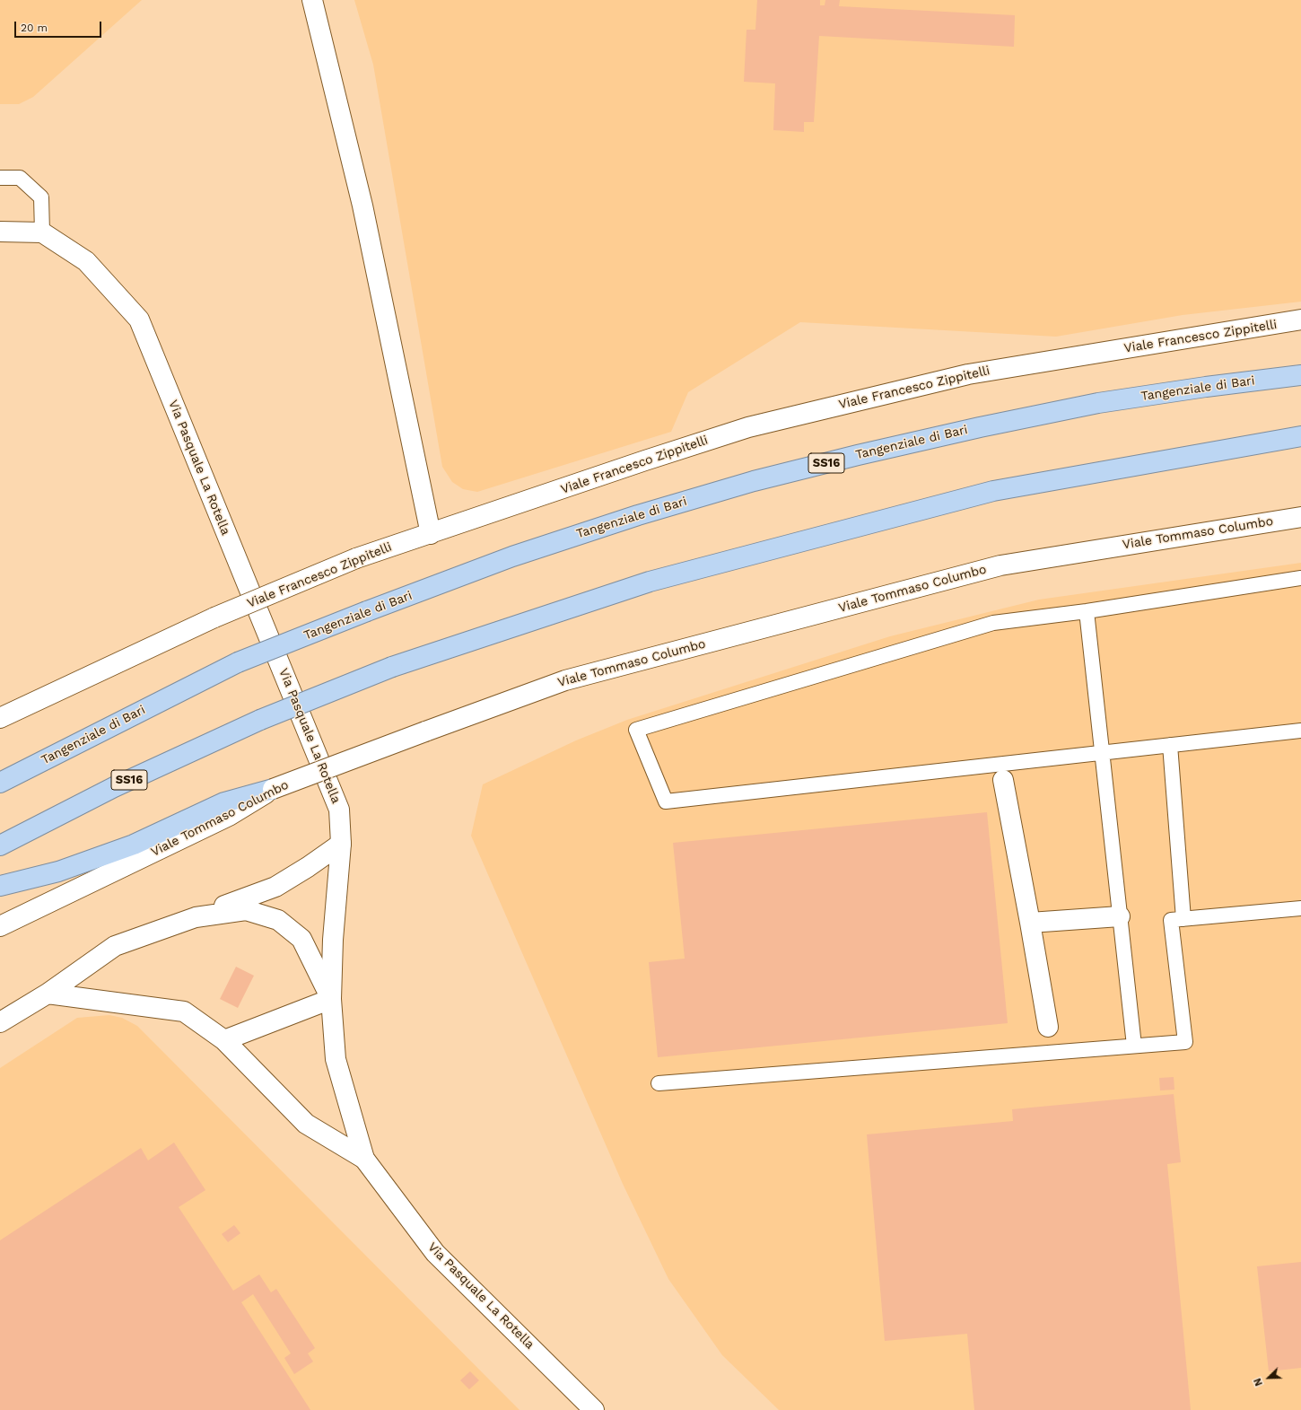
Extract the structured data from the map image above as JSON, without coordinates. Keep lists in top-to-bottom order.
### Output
{
  "streets": {
    "highway": ["Tangenziale di Bari", "SS16"],
    "street": ["Viale Francesco Zippitelli", "Via Pasquale La Rotella", "Viale Tommaso Columbo"]
  },
  "scale_bar": "20 m",
  "north": "bottom left"
}
